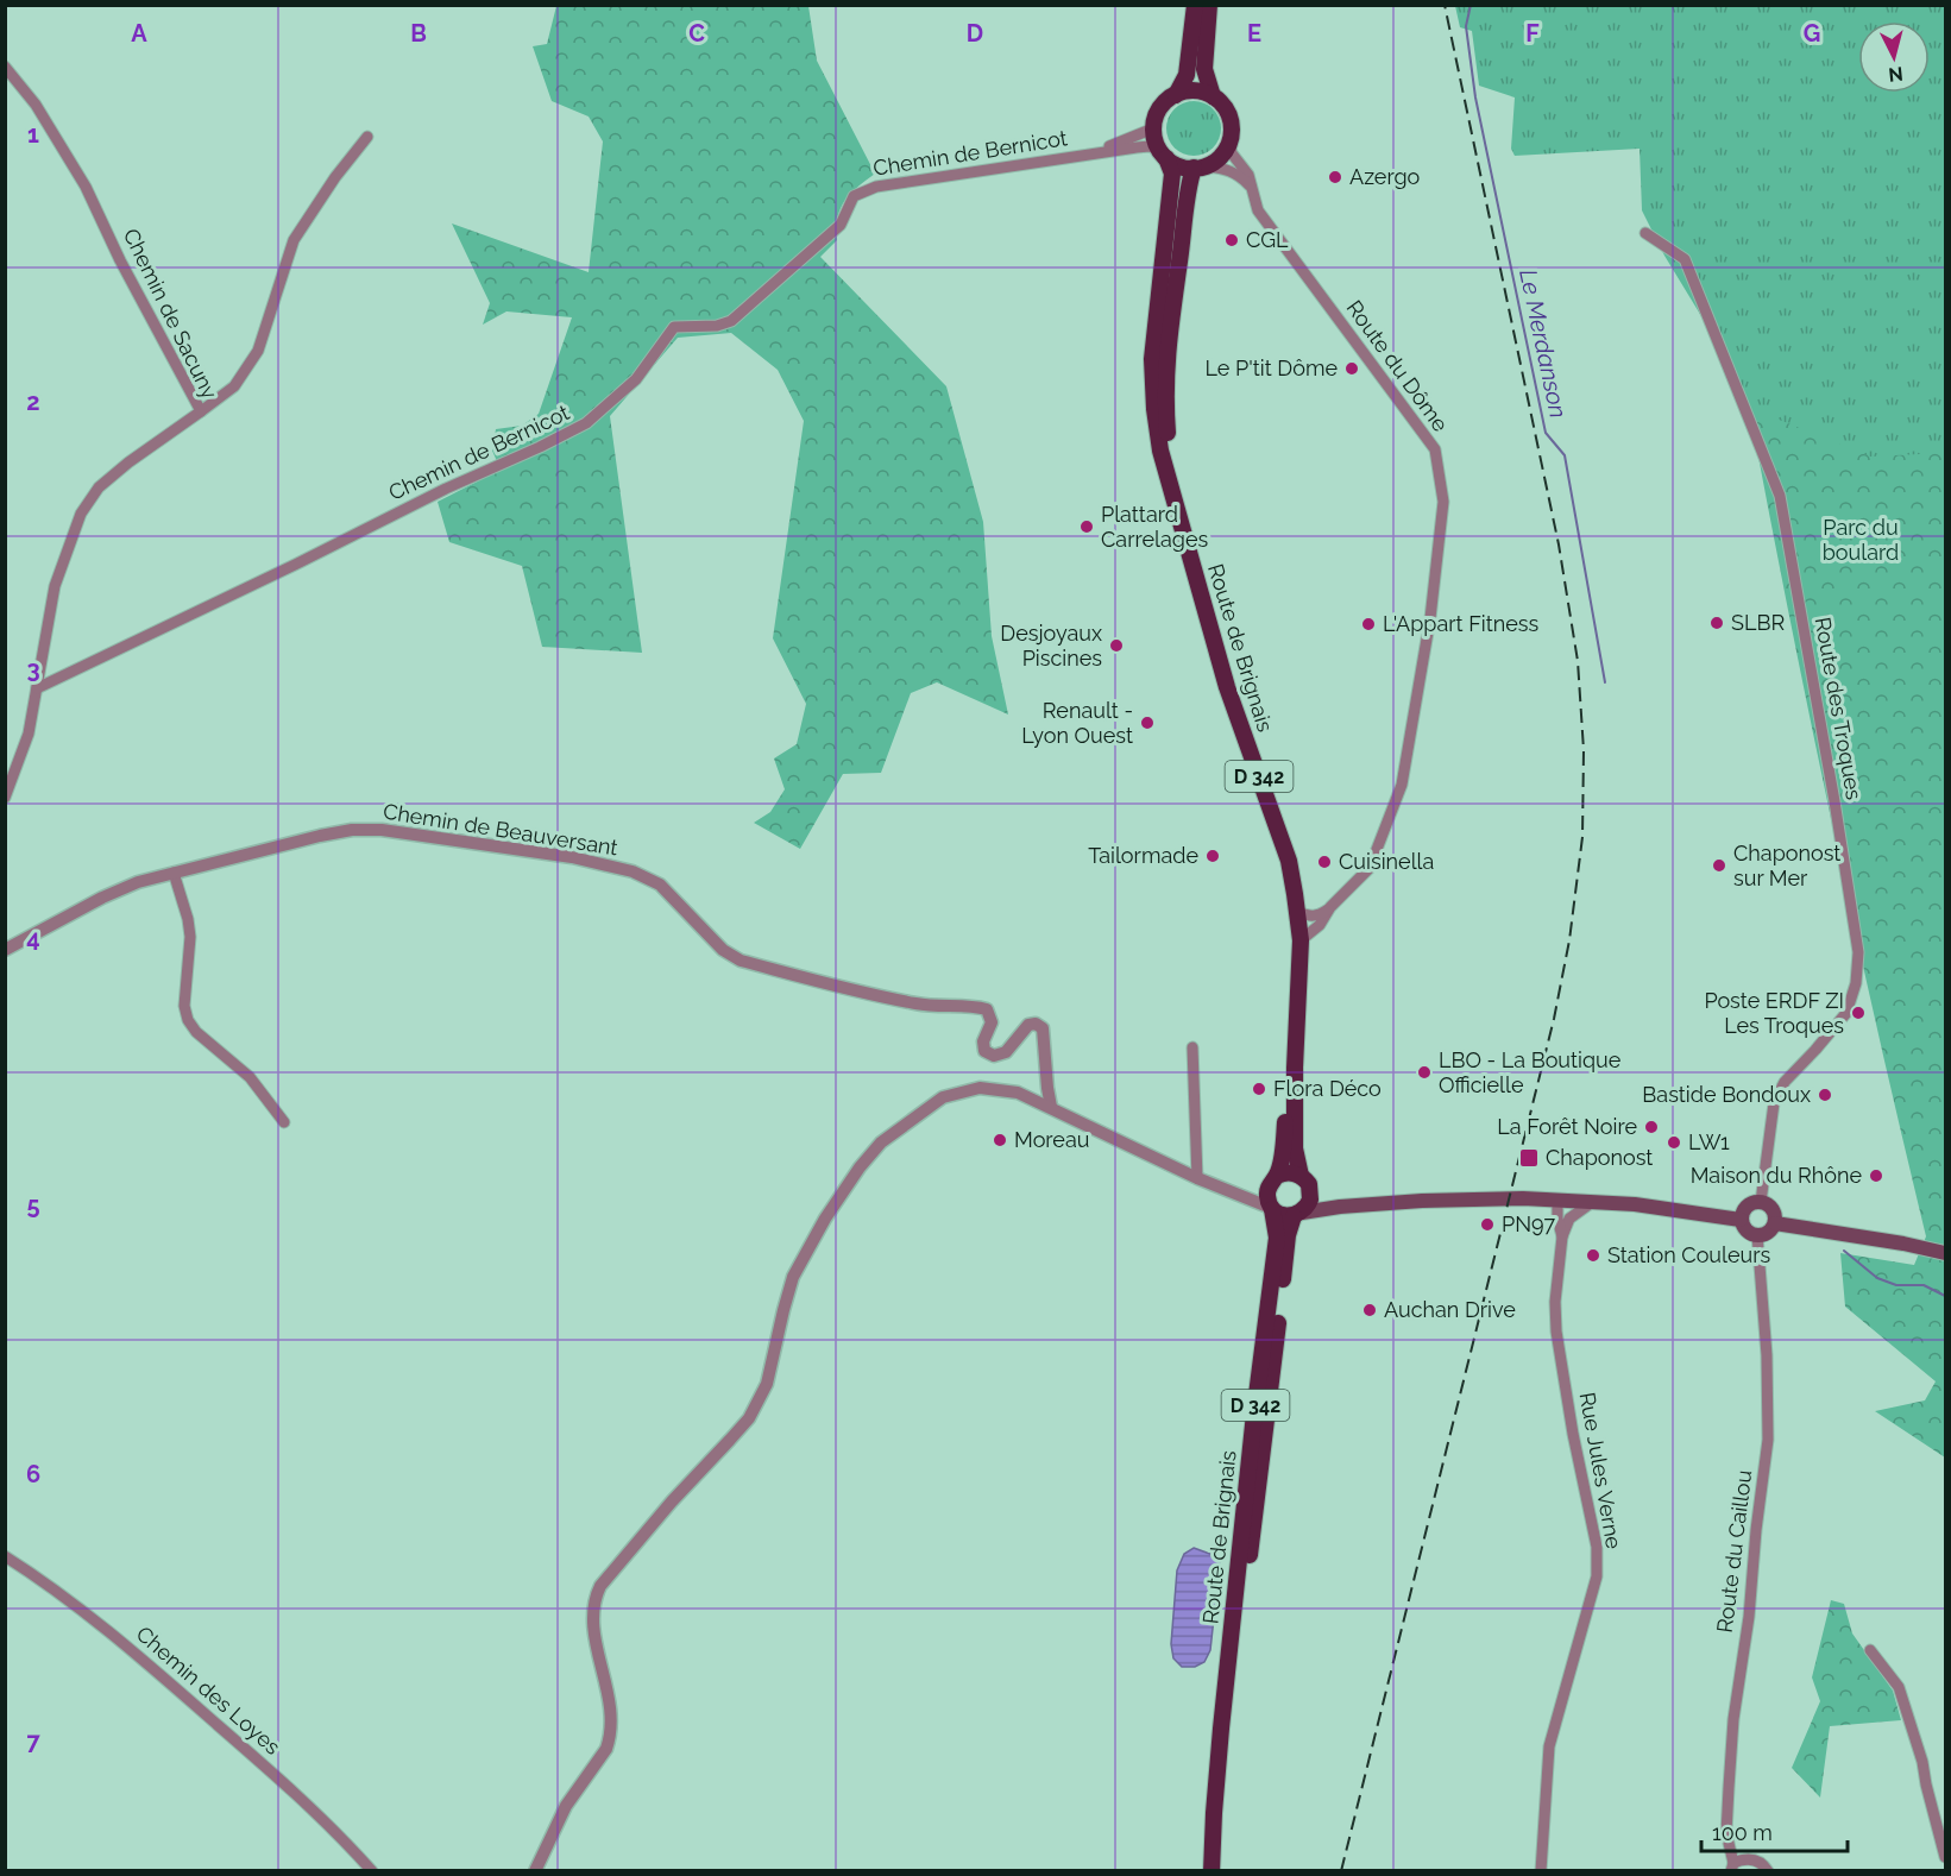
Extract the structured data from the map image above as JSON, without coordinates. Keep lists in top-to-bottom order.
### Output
{
  "streets": {
    "main road": ["Route de Brignais", "D 342"],
    "street": [
      "Chemin de Bernicot",
      "Chemin de Sacuny",
      "Route du Dôme",
      "Route des Troques",
      "Chemin de Beauversant",
      "Rue Jules Verne",
      "Route du Caillou",
      "Chemin des Loyes"
    ]
  },
  "crossings": [
    ["Chemin de Bernicot", "Chemin de Sacuny"],
    ["Chemin de Bernicot", "Route du Dôme"],
    ["Chemin de Bernicot", "Route de Brignais"],
    ["Route du Dôme", "Route de Brignais"],
    ["Route des Troques", "Route du Caillou"]
  ],
  "water": ["Le Merdanson"],
  "parks": ["Parc du boulard"],
  "places": {
    "other": [
      "Azergo",
      "CGL",
      "Le P'tit Dôme",
      "Plattard Carrelages",
      "SLBR",
      "L'Appart Fitness",
      "Desjoyaux Piscines",
      "Renault - Lyon Ouest",
      "Tailormade",
      "Cuisinella",
      "Chaponost sur Mer",
      "Poste ERDF ZI Les Troques",
      "LBO - La Boutique Officielle",
      "Flora Déco",
      "Bastide Bondoux",
      "La Forêt Noire",
      "Moreau",
      "LW1",
      "Maison du Rhône",
      "PN97",
      "Station Couleurs",
      "Auchan Drive"
    ],
    "transit": ["Chaponost"]
  },
  "scale_bar": "100 m",
  "north": "bottom",
  "grid": {
    "columns": [
      "A",
      "B",
      "C",
      "D",
      "E",
      "F",
      "G"
    ],
    "rows": [
      "1",
      "2",
      "3",
      "4",
      "5",
      "6",
      "7"
    ]
  }
}
